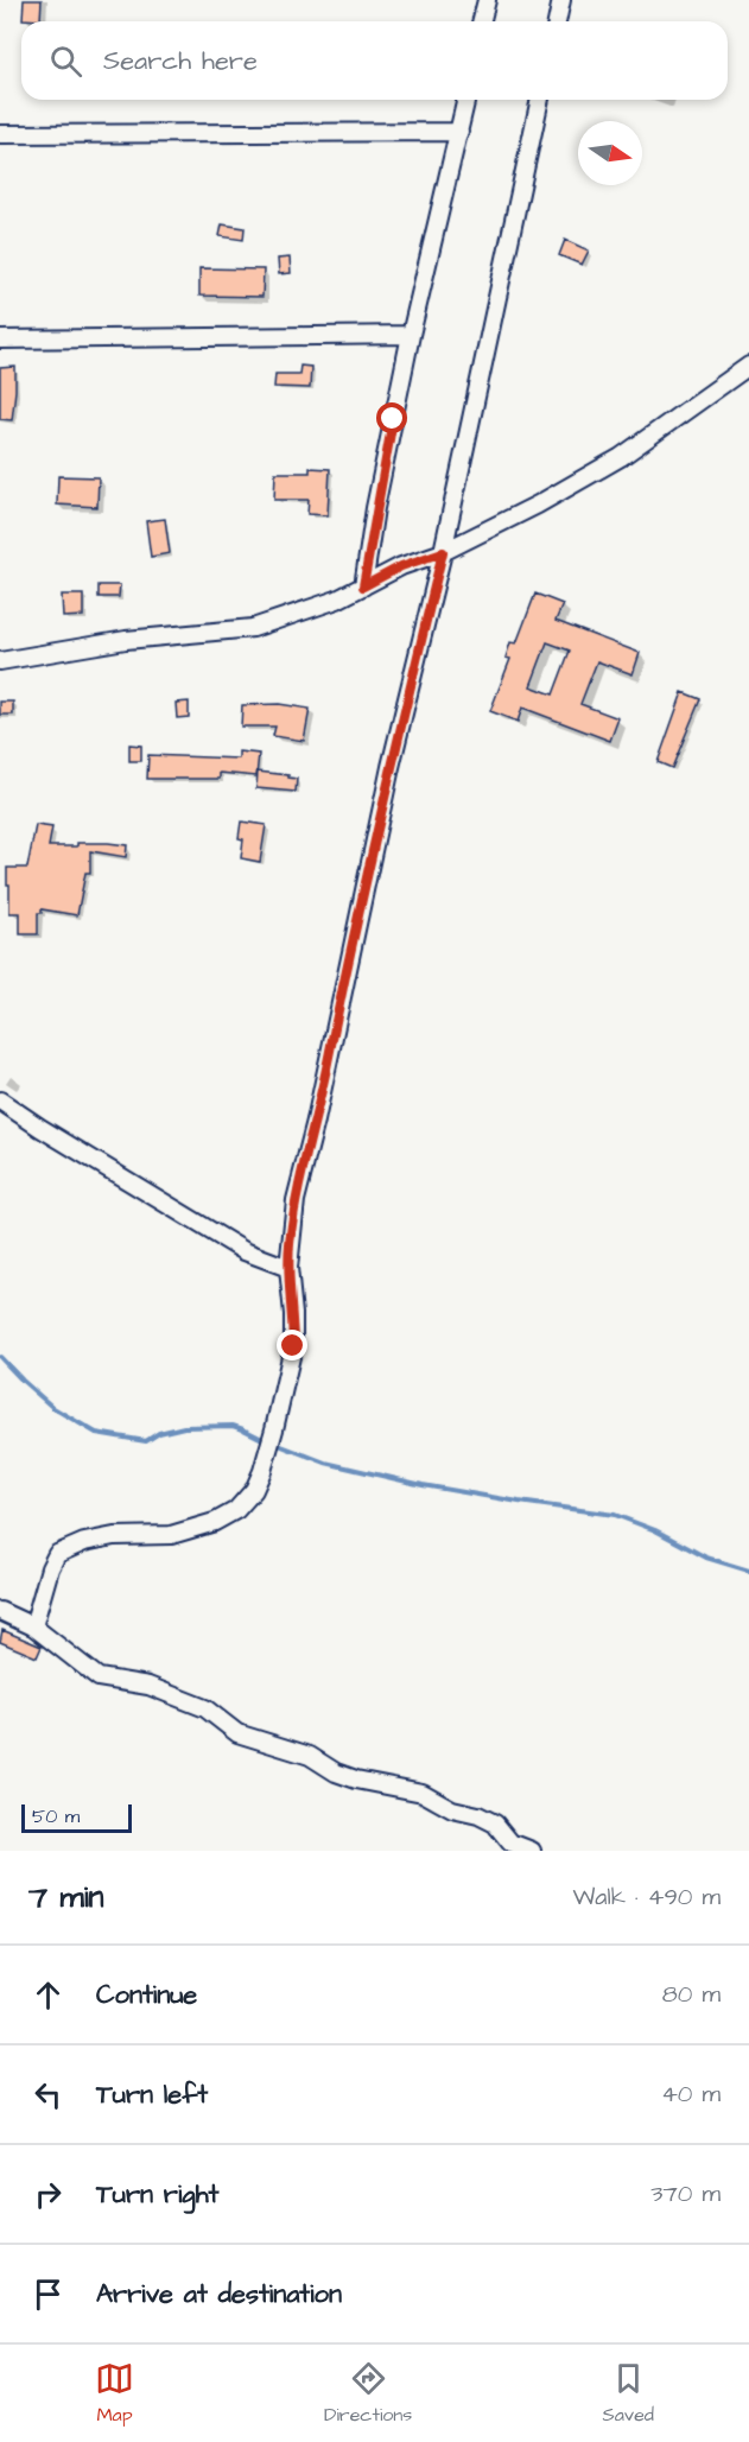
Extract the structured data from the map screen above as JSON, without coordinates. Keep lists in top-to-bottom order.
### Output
{
  "scale_bar": "50 m",
  "north": "right",
  "page": {
    "search": "Search here",
    "scale": "50 m",
    "heading": ["7 min", "Walk · 490 m"],
    "list": [
      ["Continue", "80 m"],
      ["Turn left", "40 m"],
      ["Turn right", "370 m"],
      "Arrive at destination"
    ],
    "nav": ["Map", "Directions", "Saved"]
  }
}
